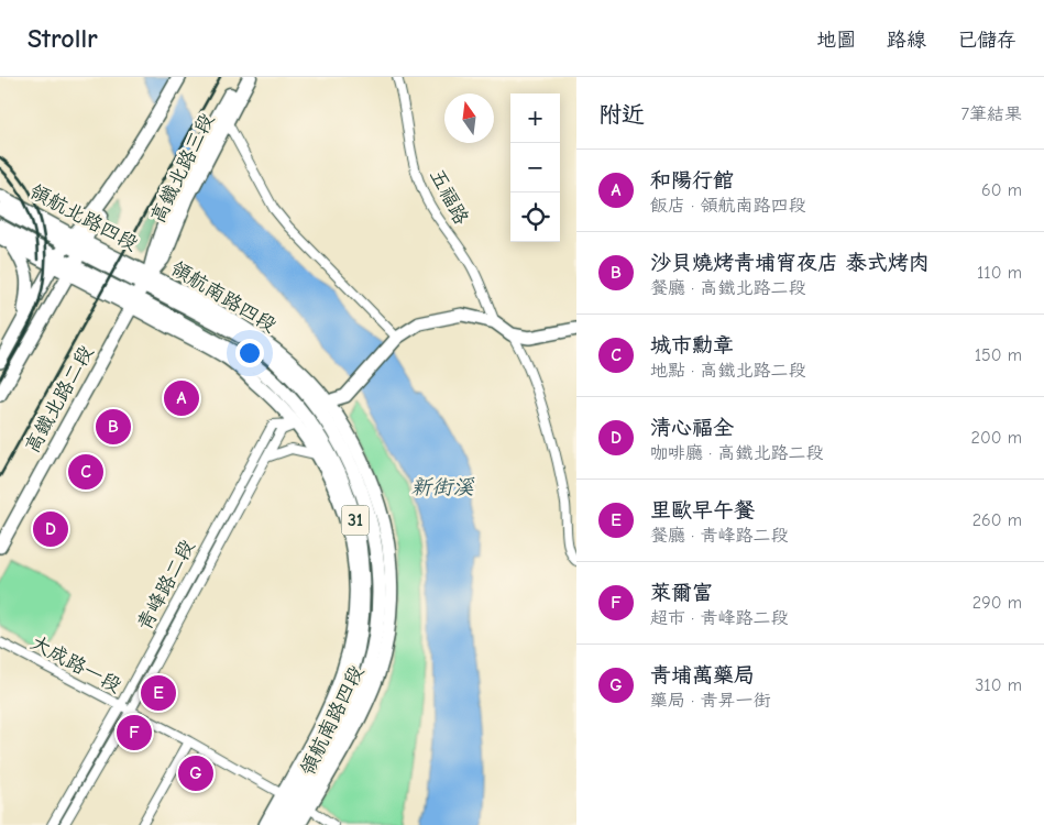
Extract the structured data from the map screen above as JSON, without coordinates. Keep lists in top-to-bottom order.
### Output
{
  "streets": {
    "main road": [
      "高鐵北路三段",
      "領航北路四段",
      "領航南路四段",
      "31"
    ],
    "street": [
      "五福路",
      "高鐵北路二段",
      "青峰路二段",
      "大成路一段"
    ]
  },
  "crossings": [
    ["高鐵北路三段", "領航北路四段"],
    ["高鐵北路三段", "領航南路四段"],
    ["高鐵北路三段", "高鐵北路二段"],
    ["高鐵北路三段", "31"],
    ["領航北路四段", "領航南路四段"],
    ["領航南路四段", "高鐵北路二段"],
    ["領航南路四段", "31"],
    ["領航南路四段", "青峰路二段"],
    ["領航南路四段", "大成路一段"],
    ["高鐵北路二段", "31"],
    ["青峰路二段", "大成路一段"]
  ],
  "water": ["新街溪"],
  "north": "top",
  "page": {
    "header": "Strollr",
    "nav": ["地圖", "路線", "已儲存"],
    "heading": ["附近", "7筆結果"],
    "map_buttons": ["+", "−"],
    "list": [
      {
        "mark": "A",
        "name": "和陽行館",
        "note": "飯店 · 領航南路四段",
        "value": "60 m"
      },
      {
        "mark": "B",
        "name": "沙貝燒烤青埔宵夜店 泰式烤肉",
        "note": "餐廳 · 高鐵北路二段",
        "value": "110 m"
      },
      {
        "mark": "C",
        "name": "城市勳章",
        "note": "地點 · 高鐵北路二段",
        "value": "150 m"
      },
      {
        "mark": "D",
        "name": "清心福全",
        "note": "咖啡廳 · 高鐵北路二段",
        "value": "200 m"
      },
      {
        "mark": "E",
        "name": "里歐早午餐",
        "note": "餐廳 · 青峰路二段",
        "value": "260 m"
      },
      {
        "mark": "F",
        "name": "萊爾富",
        "note": "超市 · 青峰路二段",
        "value": "290 m"
      },
      {
        "mark": "G",
        "name": "青埔萬藥局",
        "note": "藥局 · 青昇一街",
        "value": "310 m"
      }
    ],
    "pins": [
      "A",
      "B",
      "C",
      "D",
      "E",
      "F",
      "G"
    ]
  }
}
